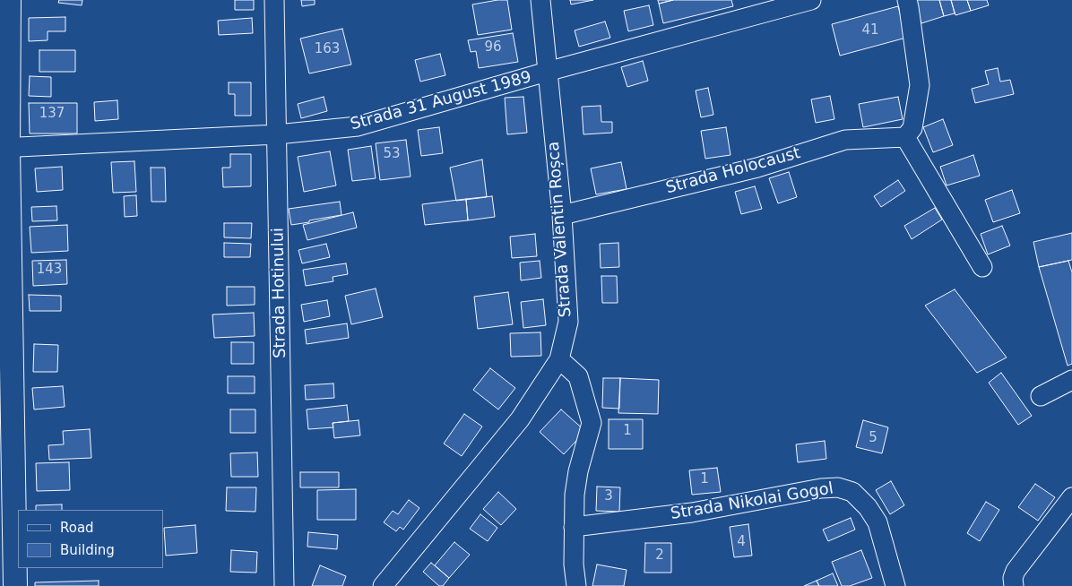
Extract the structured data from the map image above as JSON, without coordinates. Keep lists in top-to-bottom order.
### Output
{
  "streets": {
    "street": [
      "Strada 31 August 1989",
      "Strada Holocaust",
      "Strada Valentin Roșca",
      "Strada Hotinului",
      "Strada Nikolai Gogol"
    ]
  },
  "crossings": [
    ["Strada 31 August 1989", "Strada Valentin Roșca"],
    ["Strada 31 August 1989", "Strada Hotinului"],
    ["Strada Holocaust", "Strada Valentin Roșca"]
  ],
  "house_numbers": [
    "41",
    "96",
    "163",
    "137",
    "53",
    "143",
    "1",
    "5",
    "1",
    "3",
    "4",
    "2"
  ],
  "legend": ["Road", "Building"]
}
